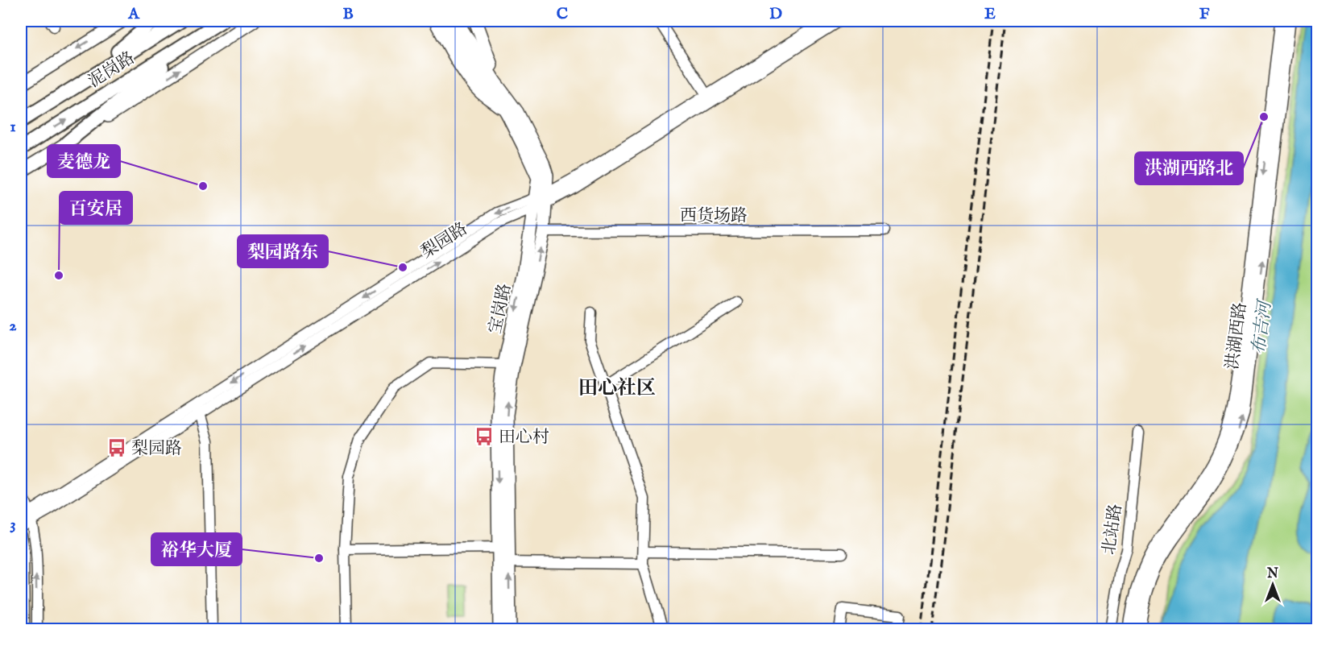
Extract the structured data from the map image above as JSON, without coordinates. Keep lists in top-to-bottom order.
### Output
{
  "streets": {
    "highway": ["泥岗路"],
    "main road": ["宝岗路", "洪湖西路"],
    "street": ["西货场路", "梨园路", "北站路"]
  },
  "crossings": [
    ["西货场路", "宝岗路"],
    ["梨园路", "宝岗路"]
  ],
  "districts": ["田心社区"],
  "water": ["布吉河"],
  "places": {
    "other": [
      "洪湖西路北",
      "麦德龙",
      "梨园路东",
      "百安居",
      "裕华大厦"
    ],
    "bus stop": ["田心村", "梨园路"]
  },
  "north": "top",
  "grid": {
    "columns": [
      "A",
      "B",
      "C",
      "D",
      "E",
      "F"
    ],
    "rows": ["1", "2", "3"]
  }
}
